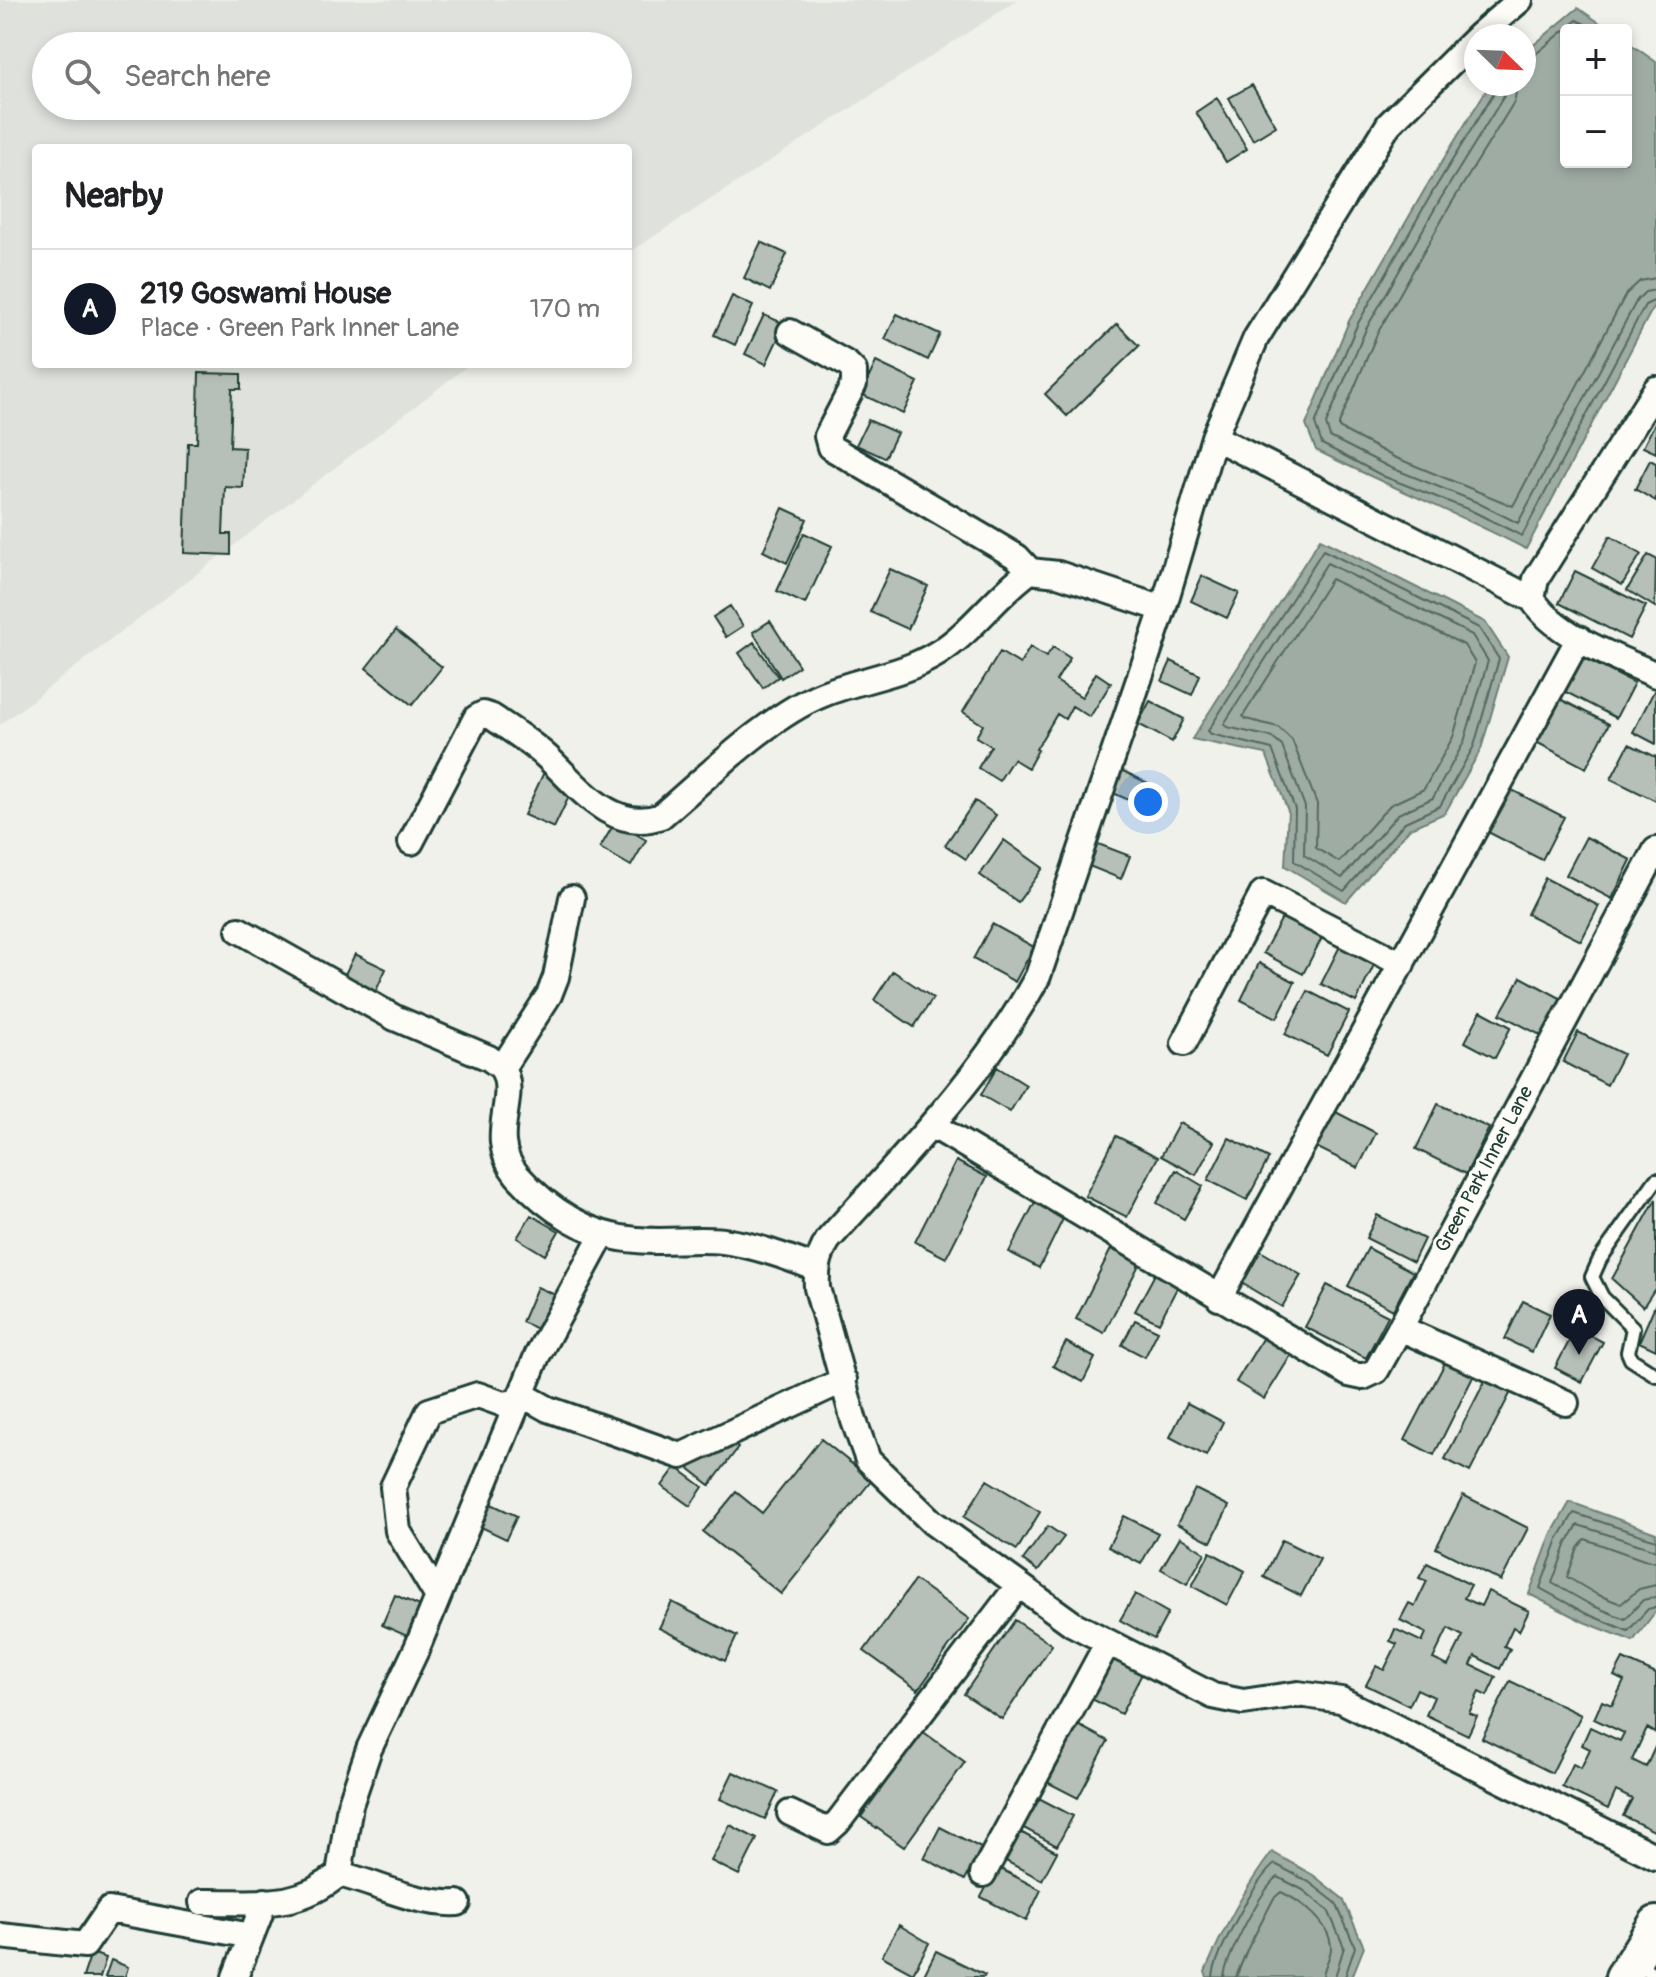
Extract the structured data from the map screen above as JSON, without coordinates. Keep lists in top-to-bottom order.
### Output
{
  "streets": {
    "street": ["Green Park Inner Lane"]
  },
  "north": "bottom right",
  "page": {
    "map_buttons": ["+", "−"],
    "search": "Search here",
    "heading": "Nearby",
    "list": [
      {
        "mark": "A",
        "name": "219 Goswami House",
        "note": "Place · Green Park Inner Lane",
        "value": "170 m"
      }
    ],
    "pins": "A"
  }
}
